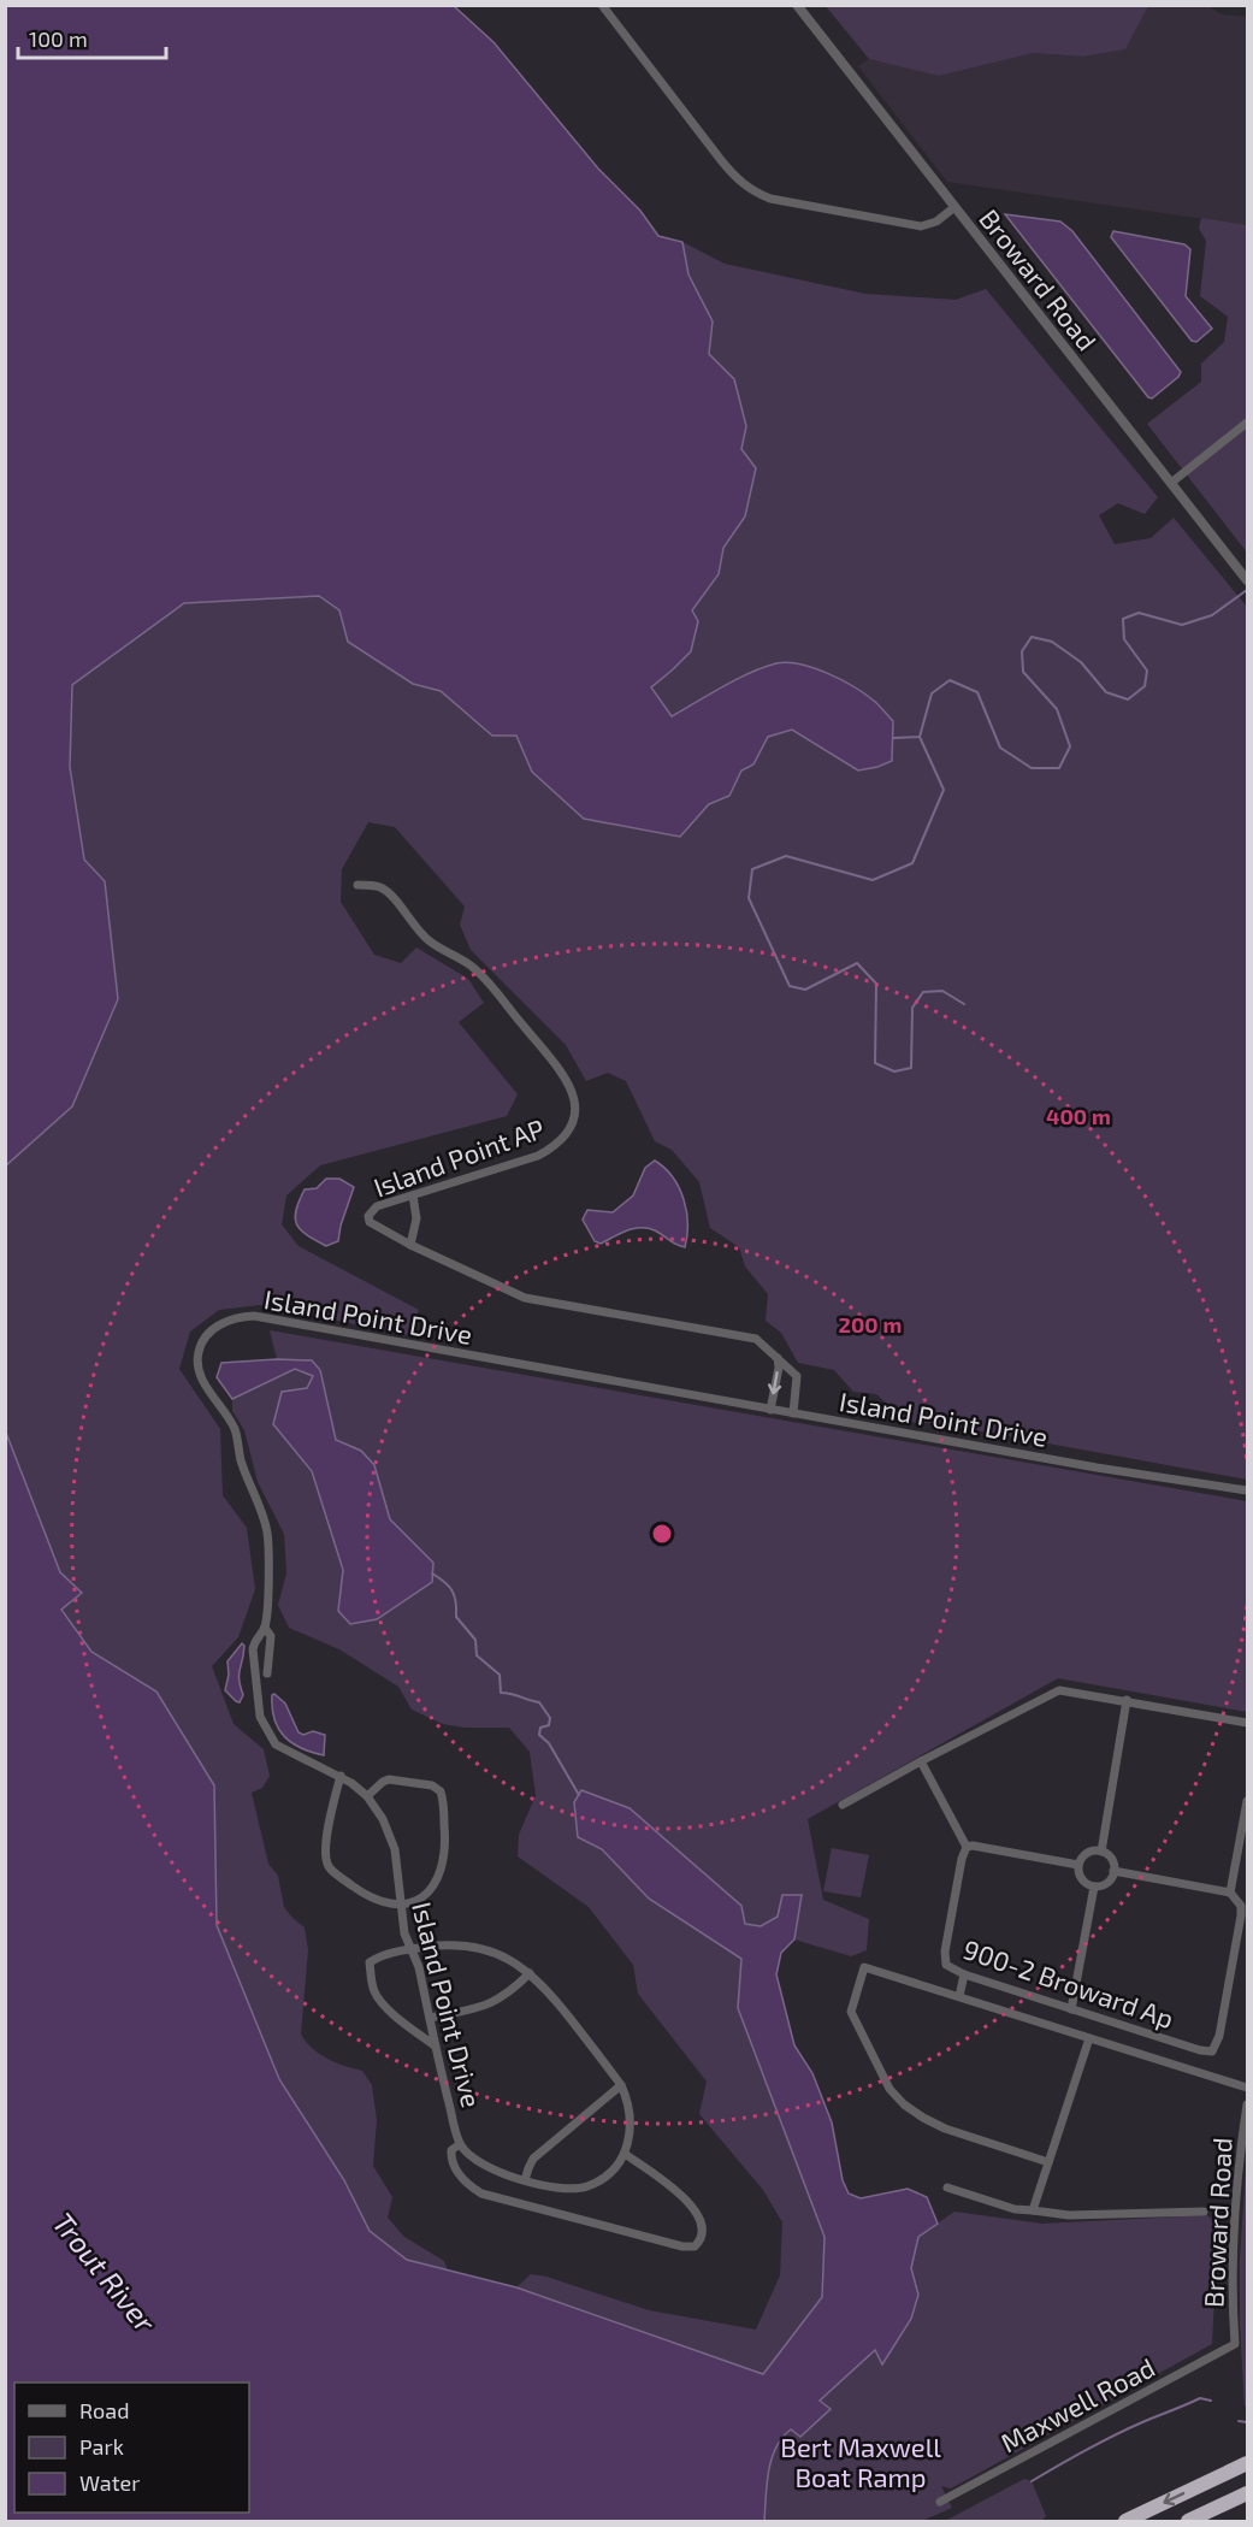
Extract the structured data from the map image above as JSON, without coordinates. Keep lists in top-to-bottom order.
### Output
{
  "streets": {
    "street": [
      "Broward Road",
      "Island Point AP",
      "Island Point Drive",
      "900-2 Broward Ap",
      "Maxwell Road"
    ]
  },
  "crossings": [
    ["Broward Road", "Maxwell Road"],
    ["Island Point AP", "Island Point Drive"]
  ],
  "water": ["Trout River"],
  "parks": ["Bert Maxwell Boat Ramp"],
  "legend": ["Road", "Park", "Water"],
  "scale_bar": "100 m",
  "rings": ["400 m", "200 m"]
}
